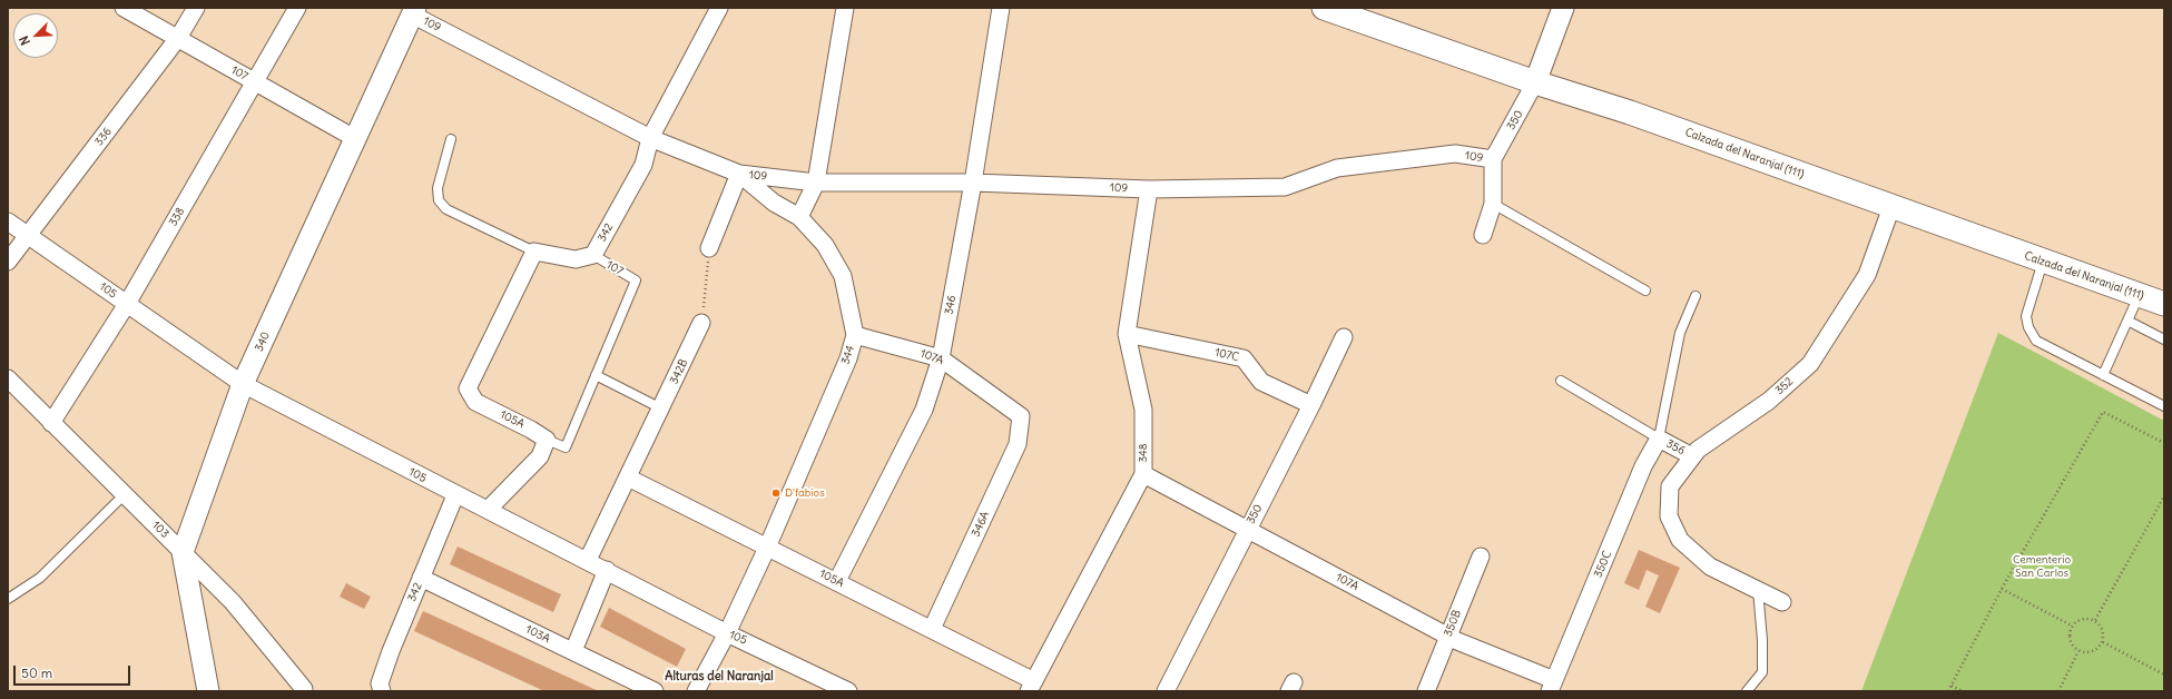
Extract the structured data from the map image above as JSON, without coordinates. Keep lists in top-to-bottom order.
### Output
{
  "streets": {
    "main road": ["Calzada del Naranjal (111)"],
    "street": [
      "109",
      "107",
      "350",
      "336",
      "338",
      "342",
      "105",
      "346",
      "340",
      "344",
      "107C",
      "107A",
      "342B",
      "352",
      "105A",
      "356",
      "348",
      "346A",
      "103",
      "350C",
      "350B",
      "103A"
    ]
  },
  "crossings": [
    ["109", "350"],
    ["109", "342"],
    ["109", "346"],
    ["109", "340"],
    ["109", "344"],
    ["109", "348"],
    ["107", "336"],
    ["107", "338"],
    ["107", "342"],
    ["107", "340"],
    ["350", "Calzada del Naranjal (111)"],
    ["350", "107C"],
    ["350", "107A"],
    ["336", "105"],
    ["Calzada del Naranjal (111)", "352"],
    ["338", "105"],
    ["338", "103"],
    ["342", "105"],
    ["342", "105A"],
    ["342", "103A"],
    ["105", "340"],
    ["105", "344"],
    ["105", "342B"],
    ["346", "107A"],
    ["346", "105A"],
    ["340", "103"],
    ["344", "107A"],
    ["344", "105A"],
    ["107C", "348"],
    ["107A", "348"],
    ["107A", "346A"],
    ["107A", "350C"],
    ["107A", "350B"],
    ["342B", "105A"],
    ["352", "356"],
    ["105A", "348"],
    ["105A", "346A"],
    ["356", "350C"]
  ],
  "districts": ["Alturas del Naranjal"],
  "parks": ["Cementerio San Carlos"],
  "places": ["D'fabios"],
  "scale_bar": "50 m",
  "north": "bottom left"
}
